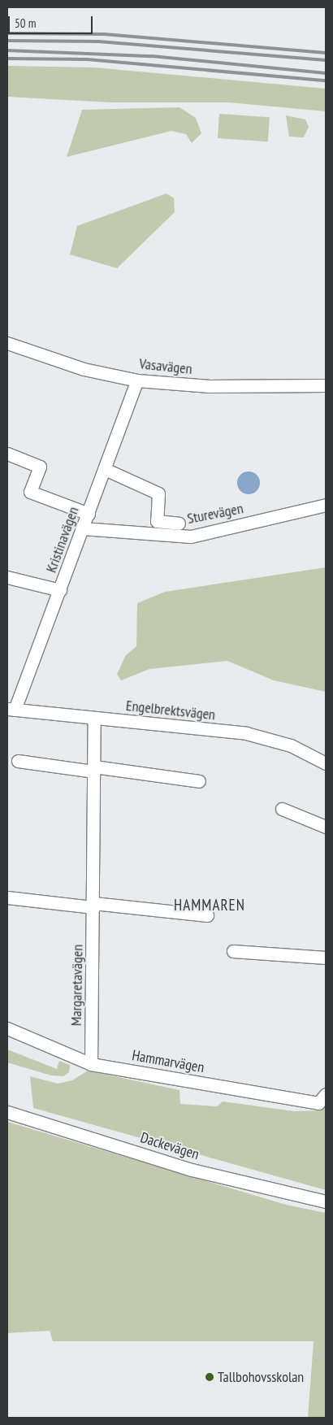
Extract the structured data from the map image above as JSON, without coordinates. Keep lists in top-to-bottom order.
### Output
{
  "streets": {
    "street": [
      "Vasavägen",
      "Sturevägen",
      "Kristinavägen",
      "Engelbrektsvägen",
      "Margaretavägen",
      "Hammarvägen",
      "Dackevägen"
    ]
  },
  "crossings": [
    ["Vasavägen", "Kristinavägen"],
    ["Sturevägen", "Kristinavägen"],
    ["Kristinavägen", "Engelbrektsvägen"],
    ["Engelbrektsvägen", "Margaretavägen"],
    ["Margaretavägen", "Hammarvägen"]
  ],
  "districts": ["HAMMAREN"],
  "places": ["Tallbohovsskolan"],
  "scale_bar": "50 m"
}
